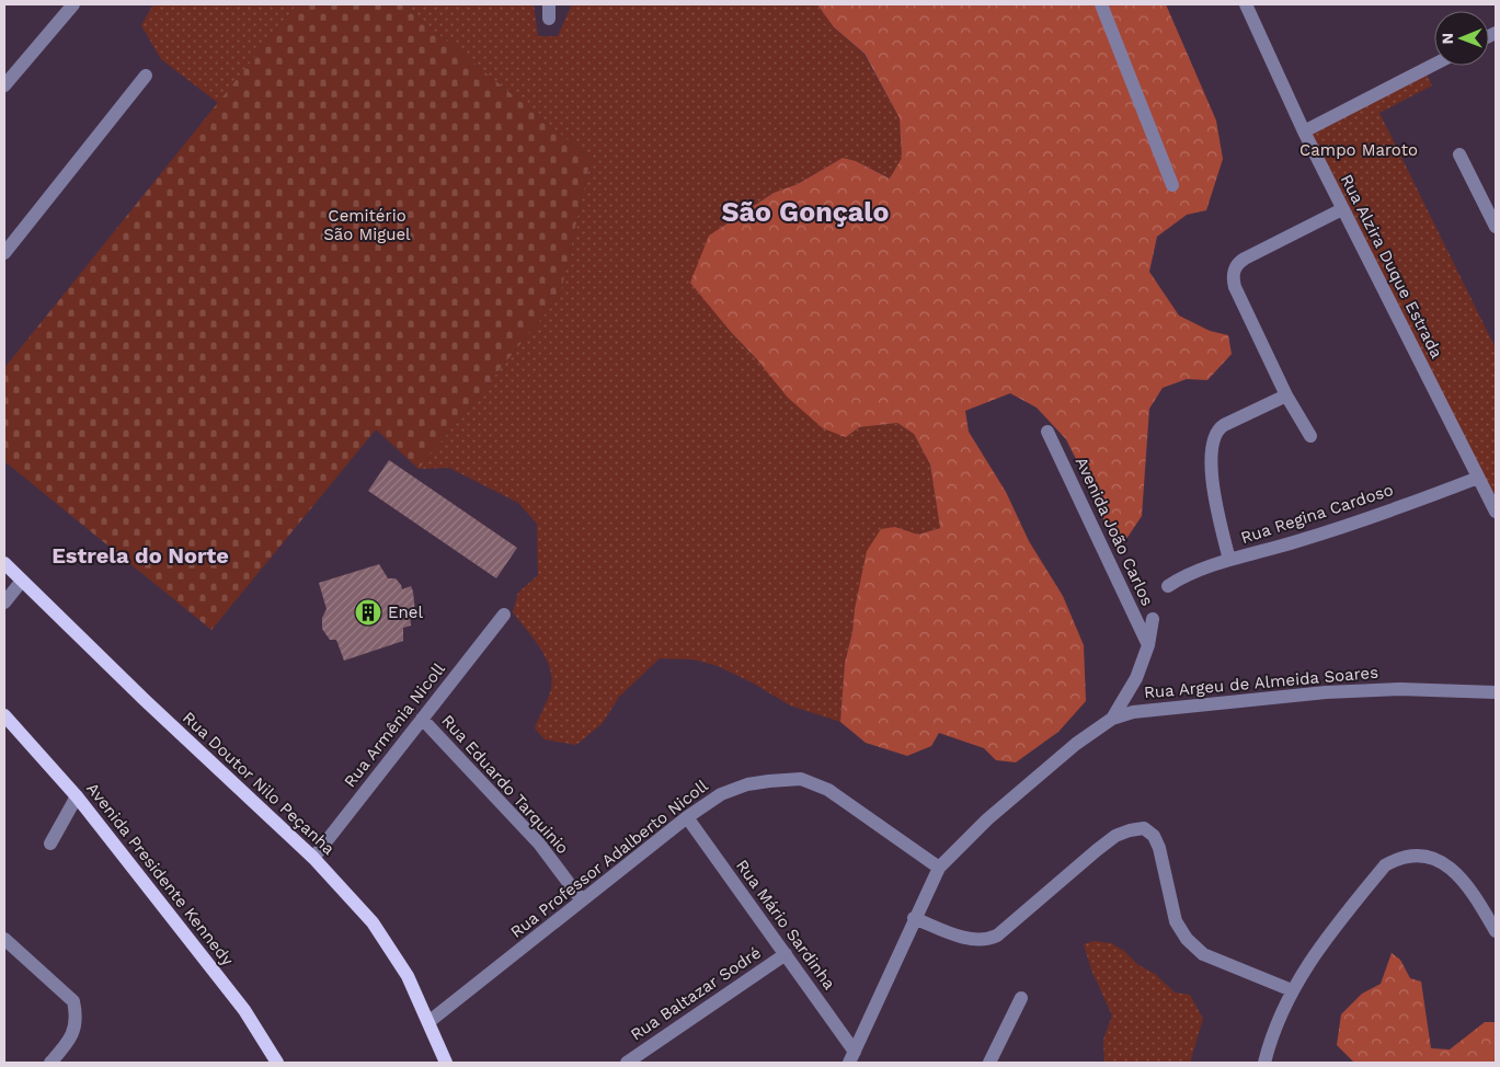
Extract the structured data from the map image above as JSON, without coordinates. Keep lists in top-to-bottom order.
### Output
{
  "streets": {
    "main road": ["Rua Doutor Nilo Peçanha", "Avenida Presidente Kennedy"],
    "street": [
      "Rua Alzira Duque Estrada",
      "Rua Regina Cardoso",
      "Avenida João Carlos",
      "Rua Argeu de Almeida Soares",
      "Rua Armênia Nicoll",
      "Rua Eduardo Tarquinio",
      "Rua Professor Adalberto Nicoll",
      "Rua Mário Sardinha",
      "Rua Baltazar Sodré"
    ]
  },
  "crossings": [
    ["Rua Alzira Duque Estrada", "Rua Regina Cardoso"],
    ["Rua Argeu de Almeida Soares", "Rua Professor Adalberto Nicoll"],
    ["Rua Argeu de Almeida Soares", "Rua Mário Sardinha"],
    ["Rua Armênia Nicoll", "Rua Doutor Nilo Peçanha"],
    ["Rua Armênia Nicoll", "Rua Eduardo Tarquinio"],
    ["Rua Doutor Nilo Peçanha", "Rua Professor Adalberto Nicoll"],
    ["Rua Eduardo Tarquinio", "Rua Professor Adalberto Nicoll"],
    ["Rua Professor Adalberto Nicoll", "Rua Mário Sardinha"],
    ["Rua Mário Sardinha", "Rua Baltazar Sodré"]
  ],
  "districts": ["São Gonçalo", "Estrela do Norte"],
  "parks": ["Campo Maroto", "Cemitério São Miguel"],
  "places": {
    "building": ["Enel"]
  },
  "north": "left"
}
